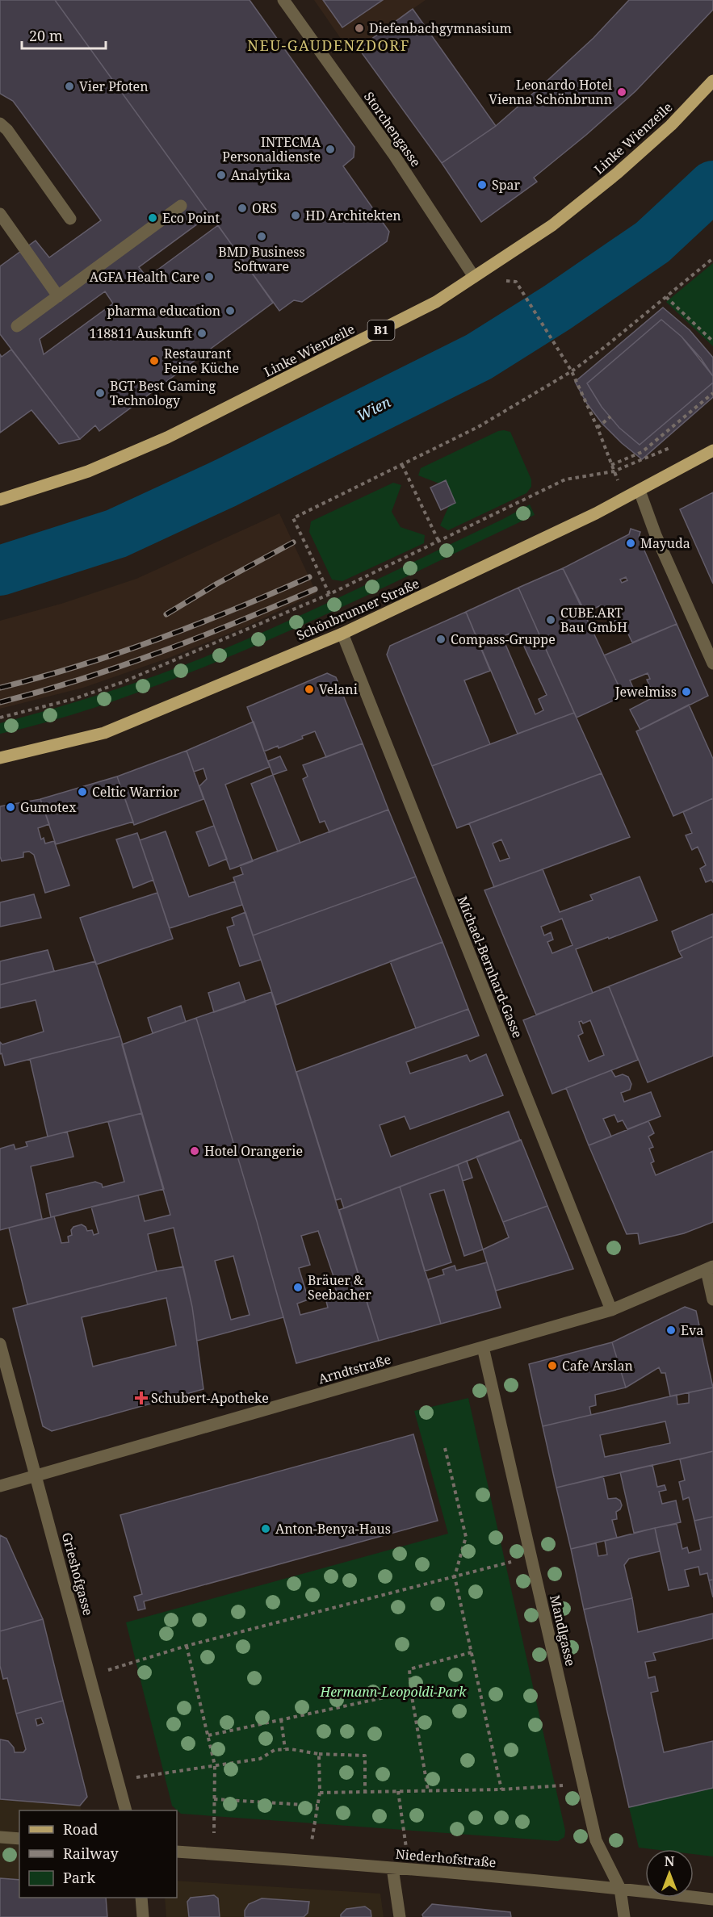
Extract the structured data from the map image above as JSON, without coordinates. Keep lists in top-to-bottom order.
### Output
{
  "streets": {
    "main road": ["Linke Wienzeile", "B1", "Schönbrunner Straße"],
    "street": [
      "Storchengasse",
      "Michael-Bernhard-Gasse",
      "Arndtstraße",
      "Grieshofgasse",
      "Mandlgasse",
      "Niederhofstraße"
    ]
  },
  "crossings": [
    ["Storchengasse", "Linke Wienzeile"],
    ["Schönbrunner Straße", "Michael-Bernhard-Gasse"],
    ["Michael-Bernhard-Gasse", "Arndtstraße"],
    ["Arndtstraße", "Grieshofgasse"],
    ["Arndtstraße", "Mandlgasse"],
    ["Mandlgasse", "Niederhofstraße"]
  ],
  "districts": ["NEU-GAUDENZDORF"],
  "water": ["Wien"],
  "parks": ["Hermann-Leopoldi-Park"],
  "places": {
    "other": [
      "Diefenbachgymnasium",
      "Vier Pfoten",
      "Leonardo Hotel Vienna Schönbrunn",
      "INTECMA Personaldienste",
      "Analytika",
      "Spar",
      "ORS",
      "HD Architekten",
      "Eco Point",
      "BMD Business Software",
      "AGFA Health Care",
      "pharma education",
      "118811 Auskunft",
      "Restaurant Feine Küche",
      "BGT Best Gaming Technology",
      "Mayuda",
      "CUBE.ART Bau GmbH",
      "Compass-Gruppe",
      "Velani",
      "Jewelmiss",
      "Celtic Warrior",
      "Gumotex",
      "Hotel Orangerie",
      "Bräuer & Seebacher",
      "Eva",
      "Cafe Arslan",
      "Anton-Benya-Haus"
    ],
    "health": ["Schubert-Apotheke"]
  },
  "legend": ["Road", "Railway", "Park"],
  "scale_bar": "20 m",
  "north": "top"
}
